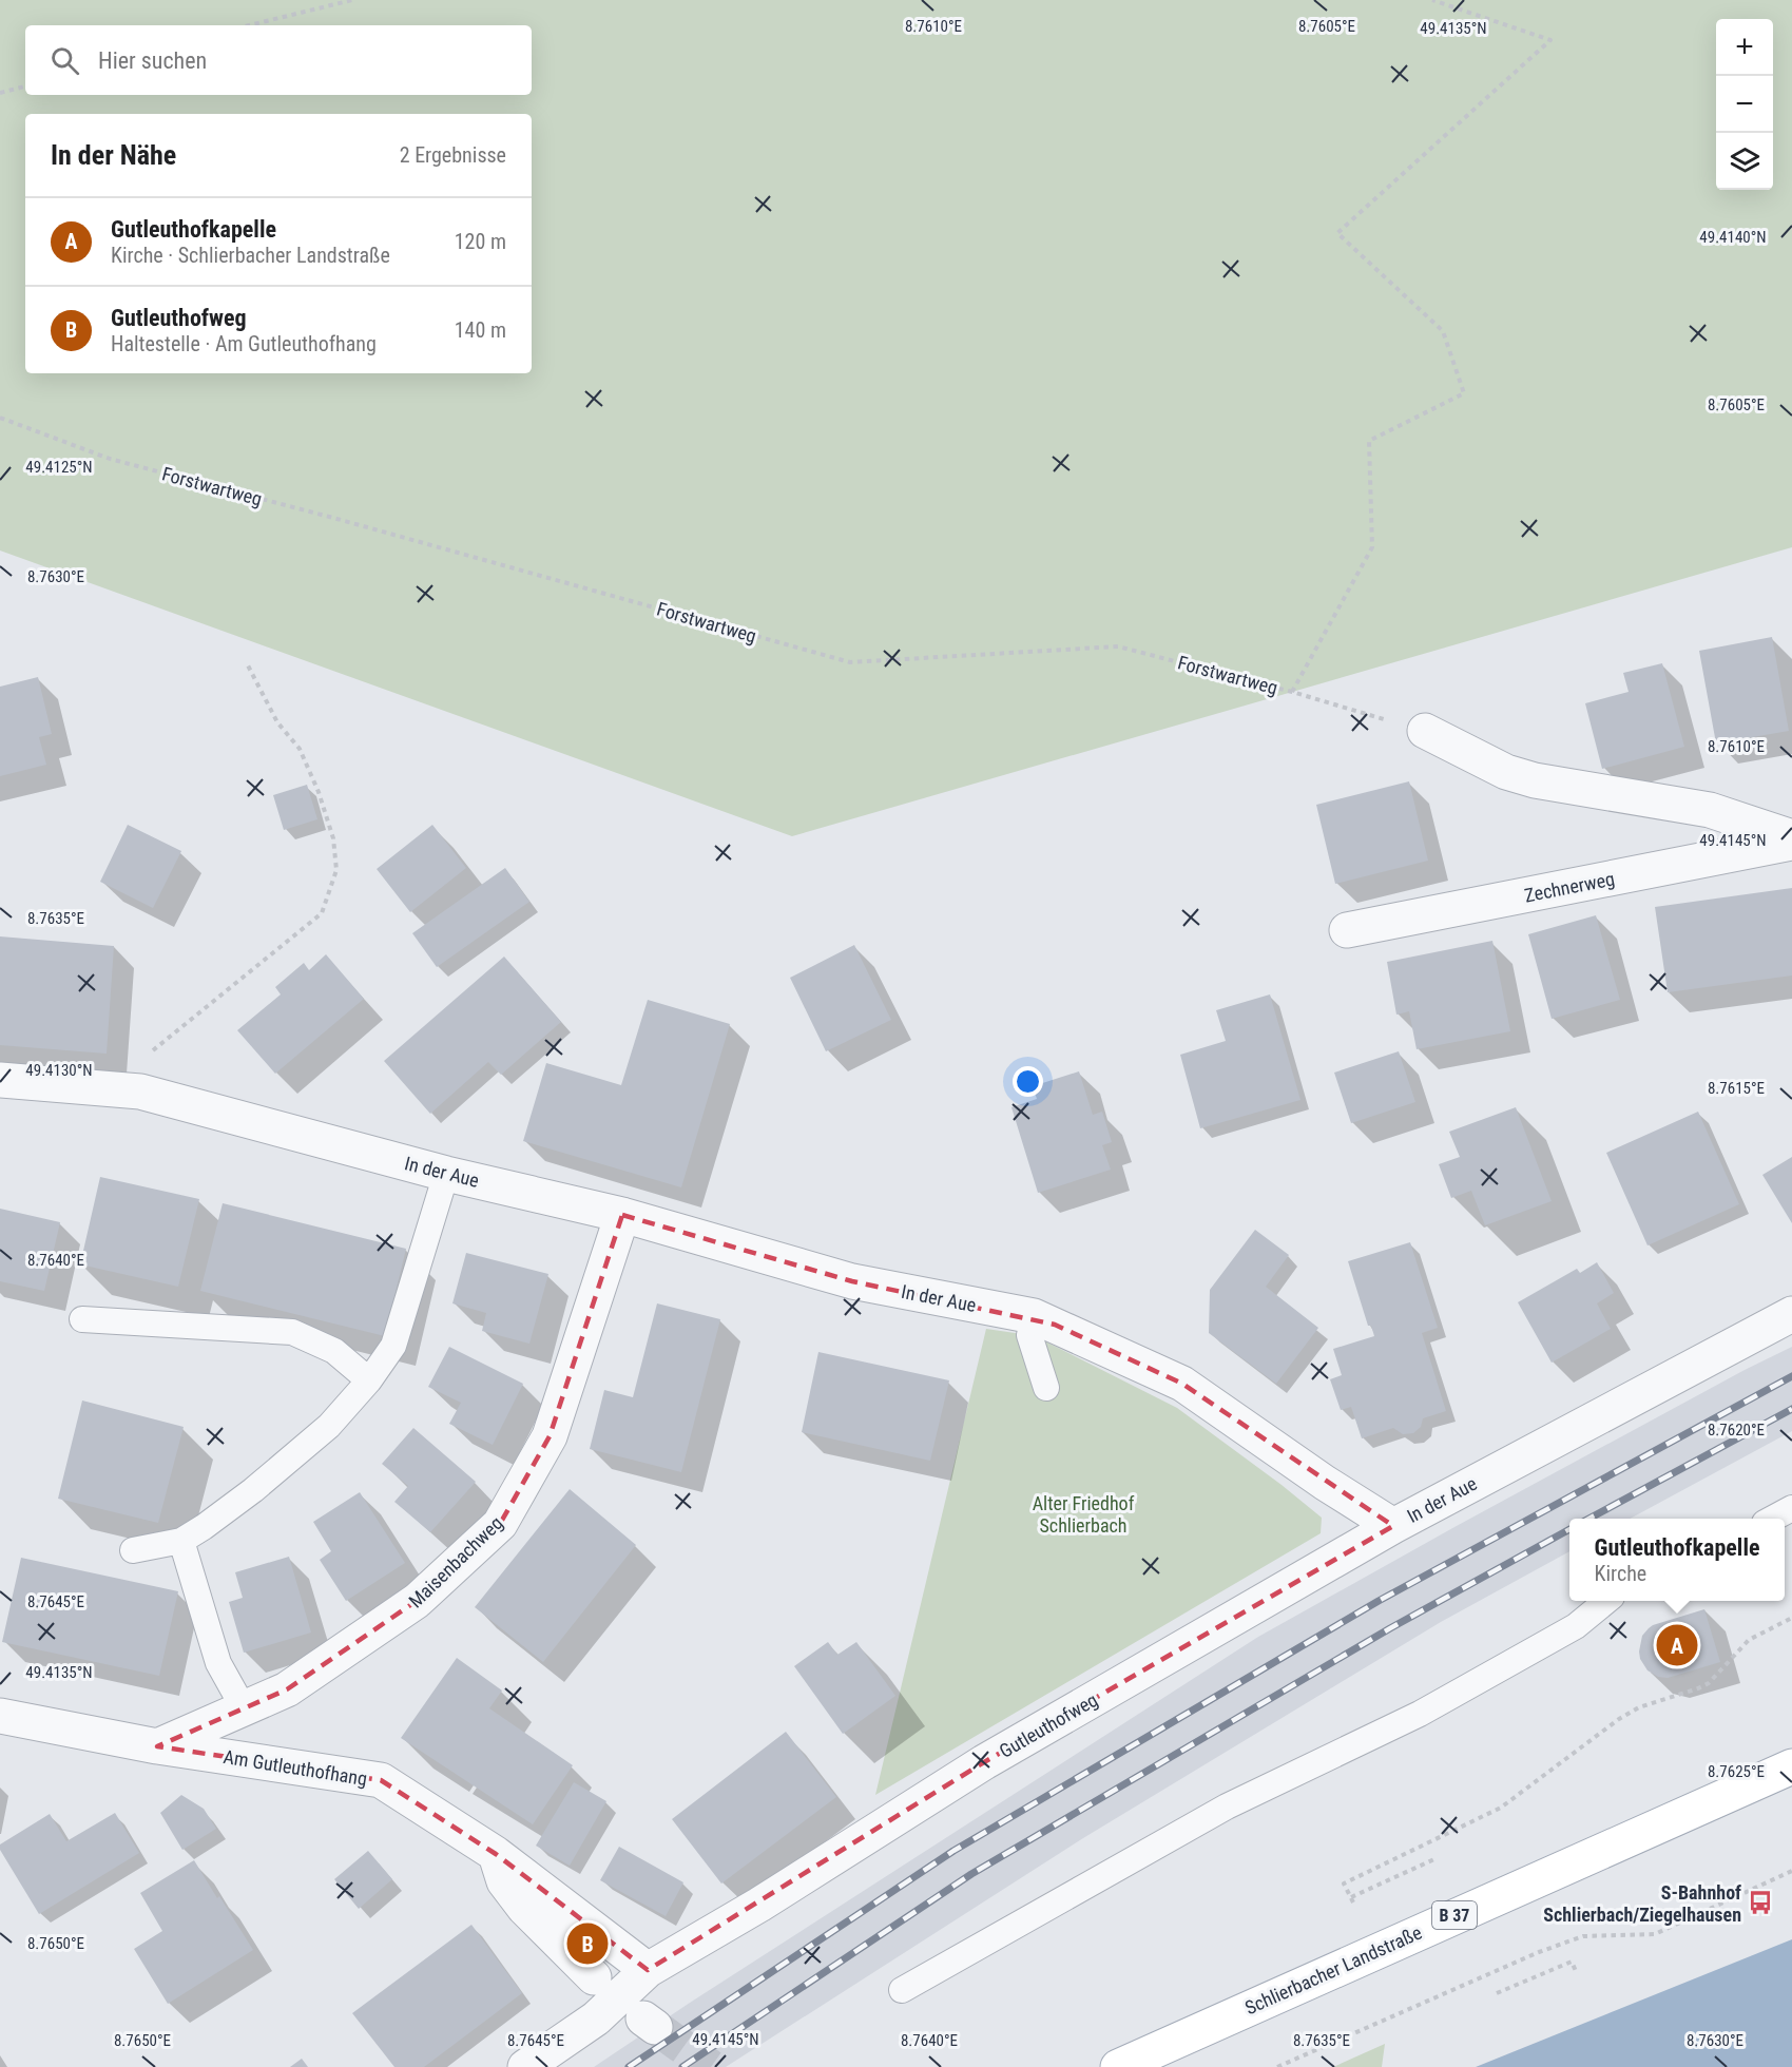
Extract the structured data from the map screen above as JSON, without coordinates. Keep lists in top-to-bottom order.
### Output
{
  "streets": {
    "main road": ["B 37", "Schlierbacher Landstraße"],
    "street": [
      "Zechnerweg",
      "In der Aue",
      "Maisenbachweg",
      "Gutleuthofweg",
      "Am Gutleuthofhang"
    ],
    "path": ["Forstwartweg"]
  },
  "crossings": [
    ["In der Aue", "Maisenbachweg"],
    ["In der Aue", "Gutleuthofweg"],
    ["Maisenbachweg", "Am Gutleuthofhang"],
    ["Gutleuthofweg", "Am Gutleuthofhang"]
  ],
  "parks": ["Alter Friedhof Schlierbach"],
  "places": {
    "bus stop": ["S-Bahnhof Schlierbach/Ziegelhausen"]
  },
  "page": {
    "map_buttons": ["+", "−"],
    "search": "Hier suchen",
    "heading": ["In der Nähe", "2 Ergebnisse"],
    "list": [
      {
        "mark": "A",
        "name": "Gutleuthofkapelle",
        "note": "Kirche · Schlierbacher Landstraße",
        "value": "120 m"
      },
      {
        "mark": "B",
        "name": "Gutleuthofweg",
        "note": "Haltestelle · Am Gutleuthofhang",
        "value": "140 m"
      }
    ],
    "popup": ["Gutleuthofkapelle", "Kirche"],
    "pins": ["A", "B"]
  },
  "coordinates": [
    "8.7610°E",
    "8.7605°E",
    "49.4135°N",
    "49.4140°N",
    "49.4125°N",
    "8.7630°E",
    "49.4145°N",
    "8.7635°E",
    "49.4130°N",
    "8.7615°E",
    "8.7640°E",
    "8.7620°E",
    "8.7645°E",
    "8.7625°E",
    "8.7650°E"
  ]
}
